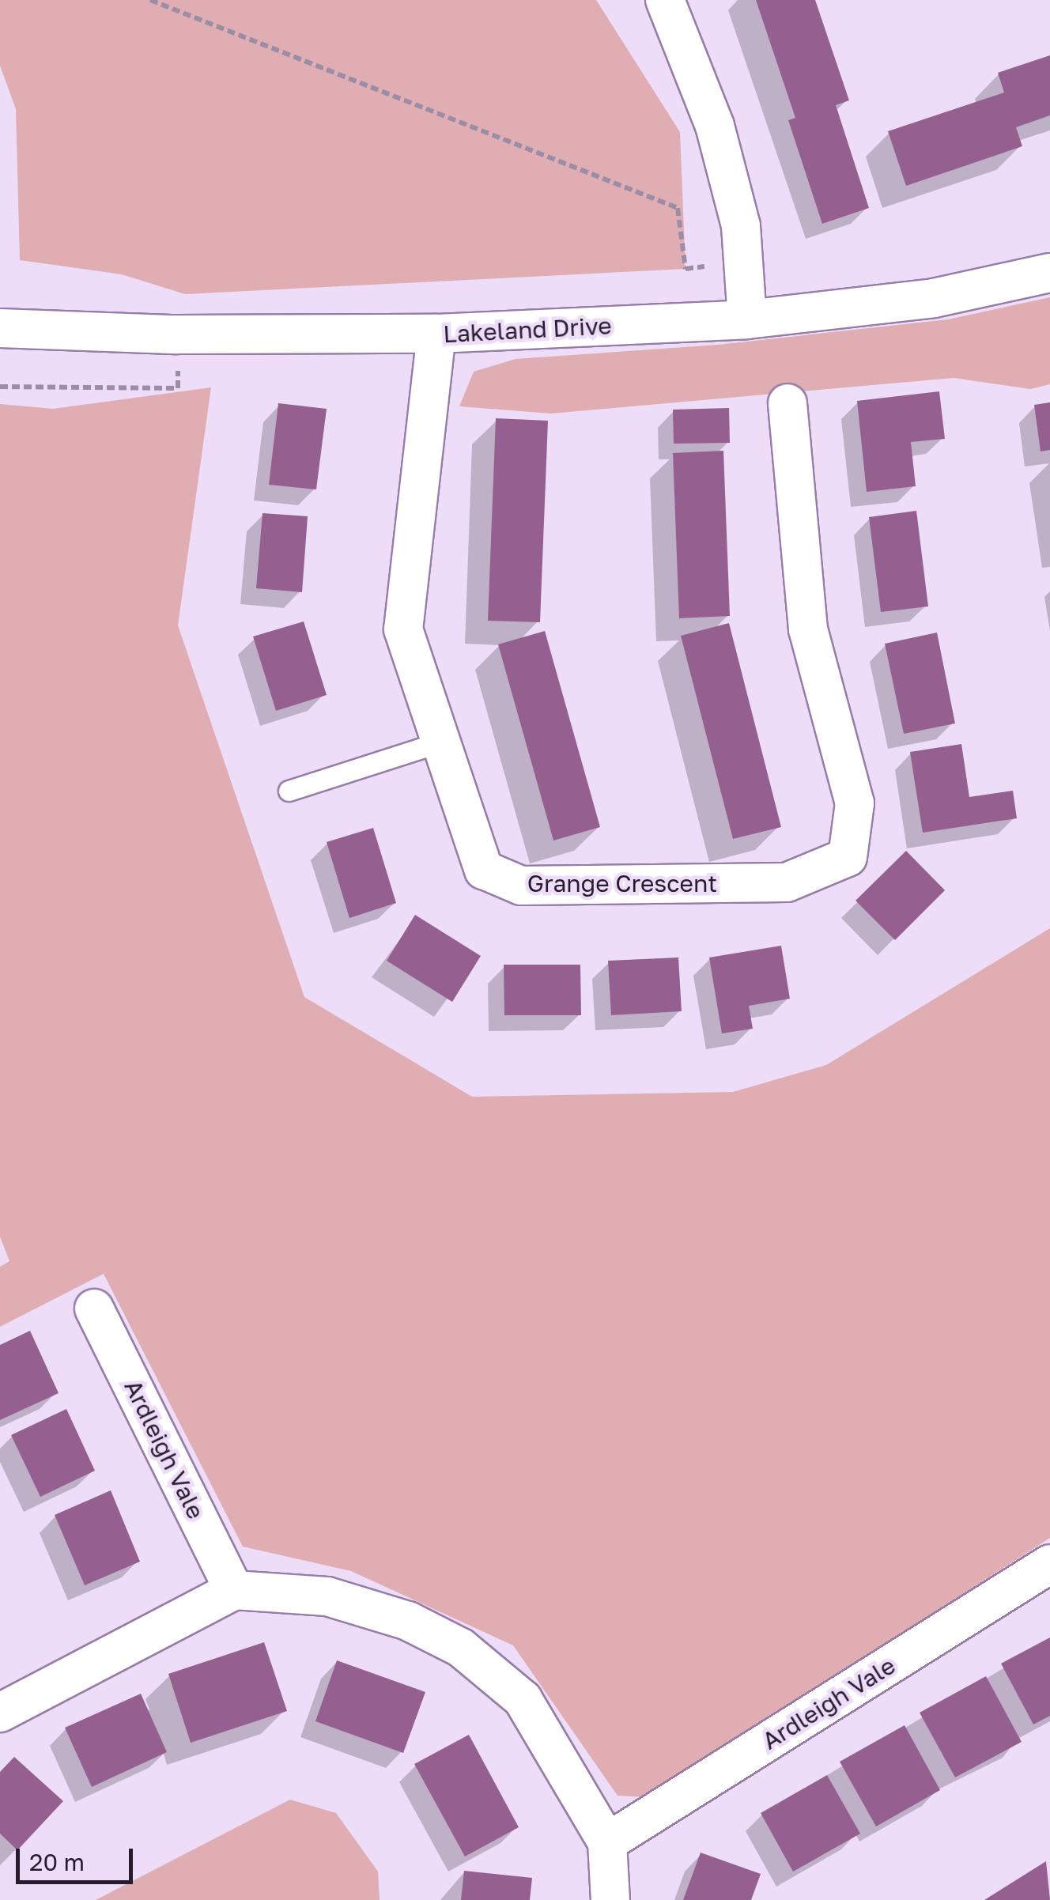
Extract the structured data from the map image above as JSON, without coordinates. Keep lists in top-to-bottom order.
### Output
{
  "streets": {
    "street": ["Lakeland Drive", "Grange Crescent", "Ardleigh Vale"]
  },
  "crossings": [
    ["Lakeland Drive", "Grange Crescent"]
  ],
  "scale_bar": "20 m"
}
